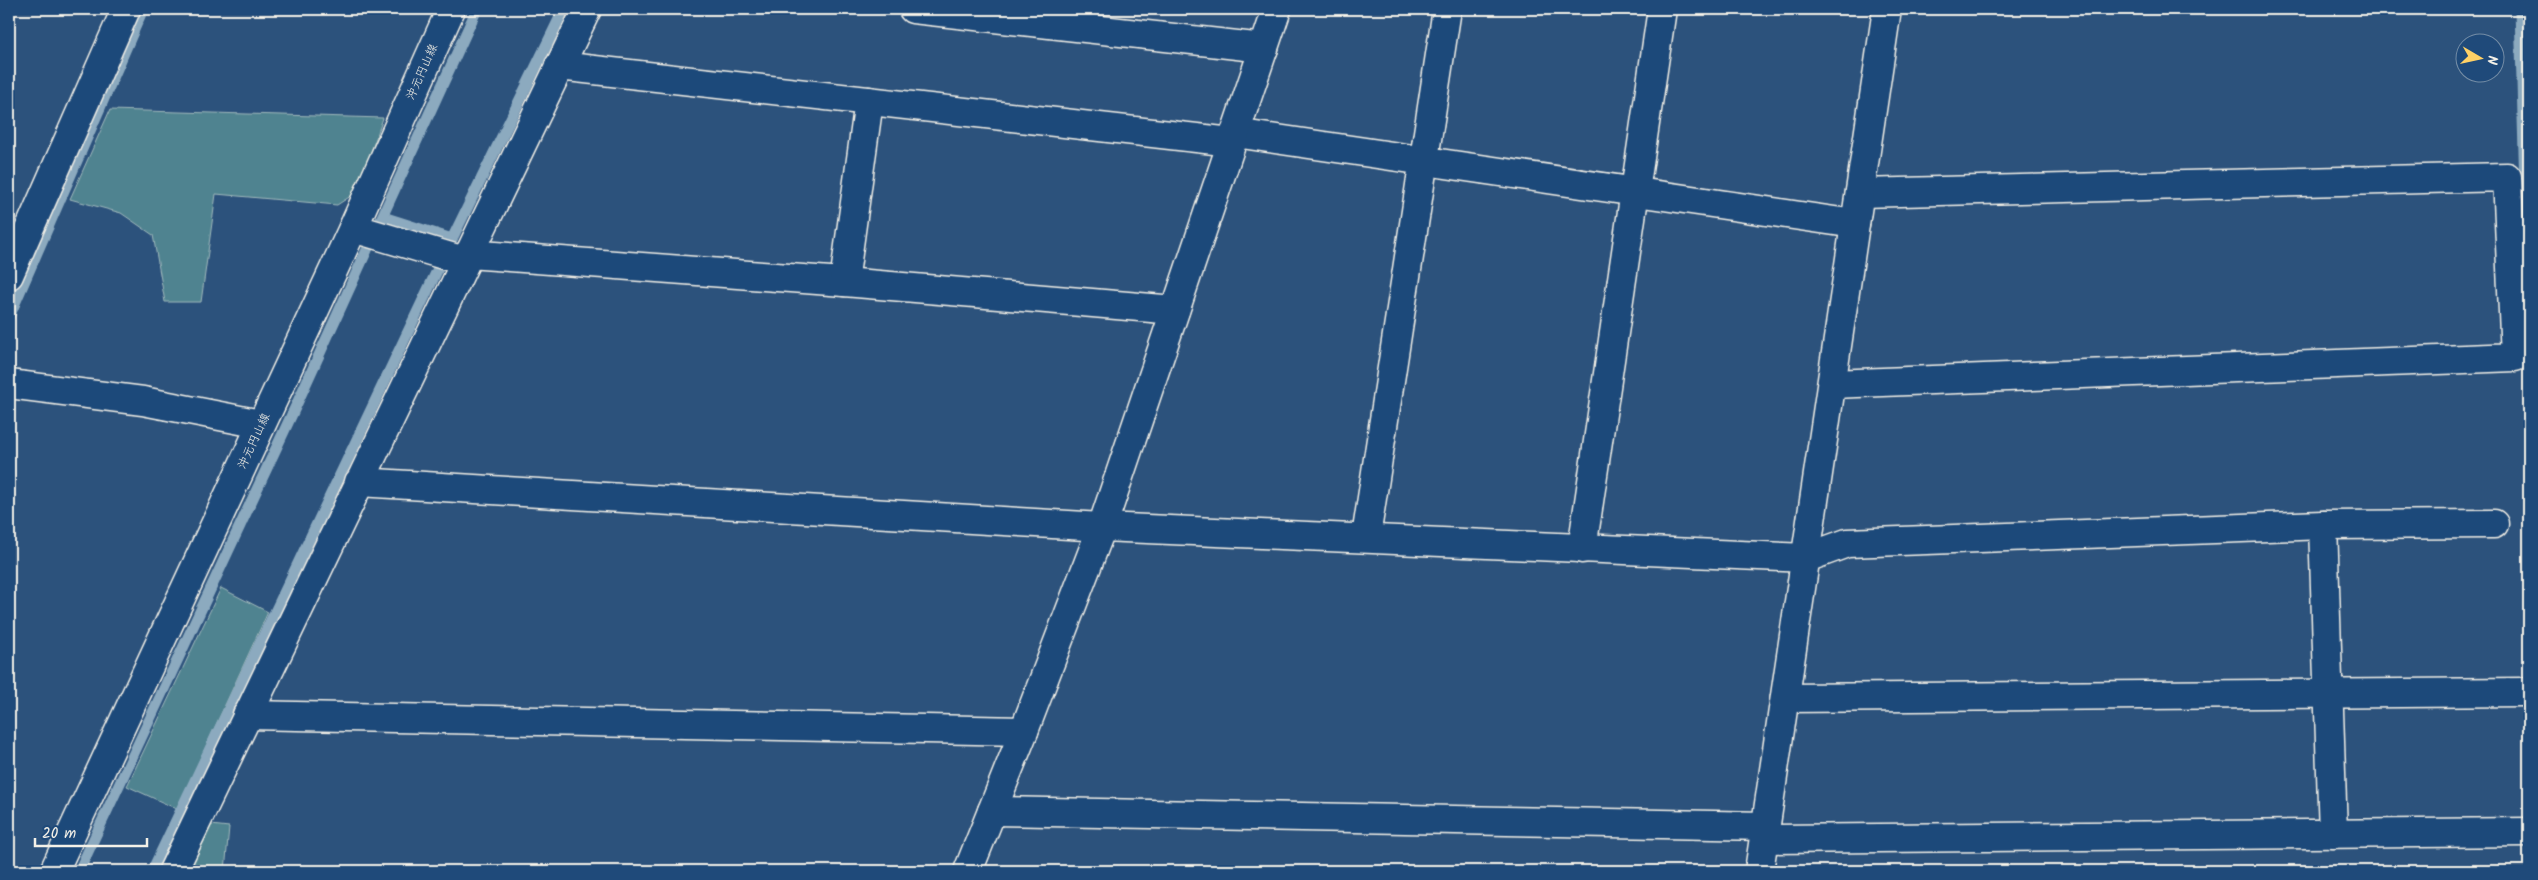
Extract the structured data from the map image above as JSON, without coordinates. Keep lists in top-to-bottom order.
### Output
{
  "streets": {
    "street": ["沖元円山線"]
  },
  "scale_bar": "20 m",
  "north": "right"
}
